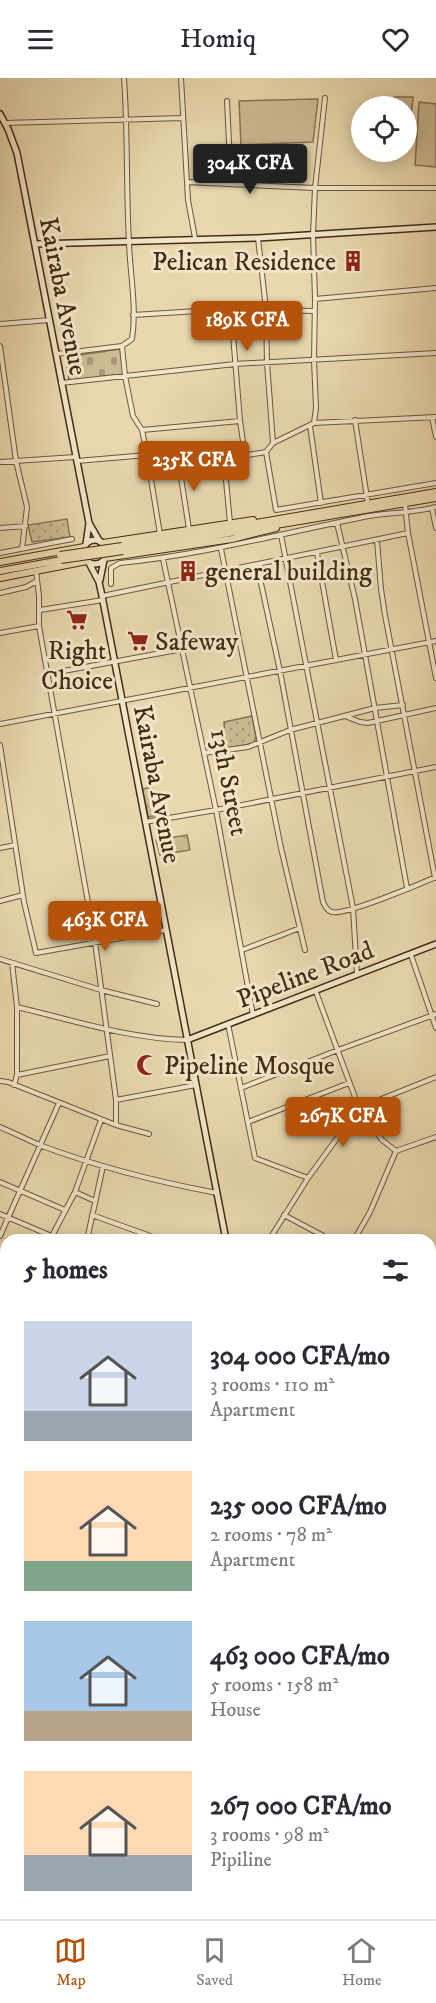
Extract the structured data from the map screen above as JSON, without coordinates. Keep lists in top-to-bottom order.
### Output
{
  "streets": {
    "street": ["Kairaba Avenue", "13th Street", "Pipeline Road"]
  },
  "crossings": [
    ["Kairaba Avenue", "Pipeline Road"],
    ["13th Street", "Pipeline Road"]
  ],
  "places": {
    "building": ["Pelican Residence", "general building"],
    "supermarket": ["Right Choice", "Safeway"],
    "mosque": ["Pipeline Mosque"]
  },
  "page": {
    "header": "Homiq",
    "price": [
      "304K CFA",
      "189K CFA",
      "235K CFA",
      "463K CFA",
      "267K CFA"
    ],
    "heading": "5 homes",
    "list": [
      {
        "name": "304 000 CFA/mo",
        "note": "3 rooms · 110 m² · Apartment"
      },
      {
        "name": "235 000 CFA/mo",
        "note": "2 rooms · 78 m² · Apartment"
      },
      {
        "name": "463 000 CFA/mo",
        "note": "5 rooms · 158 m² · House"
      },
      {
        "name": "267 000 CFA/mo",
        "note": "3 rooms · 98 m² · Pipiline"
      }
    ],
    "tabs": ["Map", "Saved", "Home"]
  }
}
